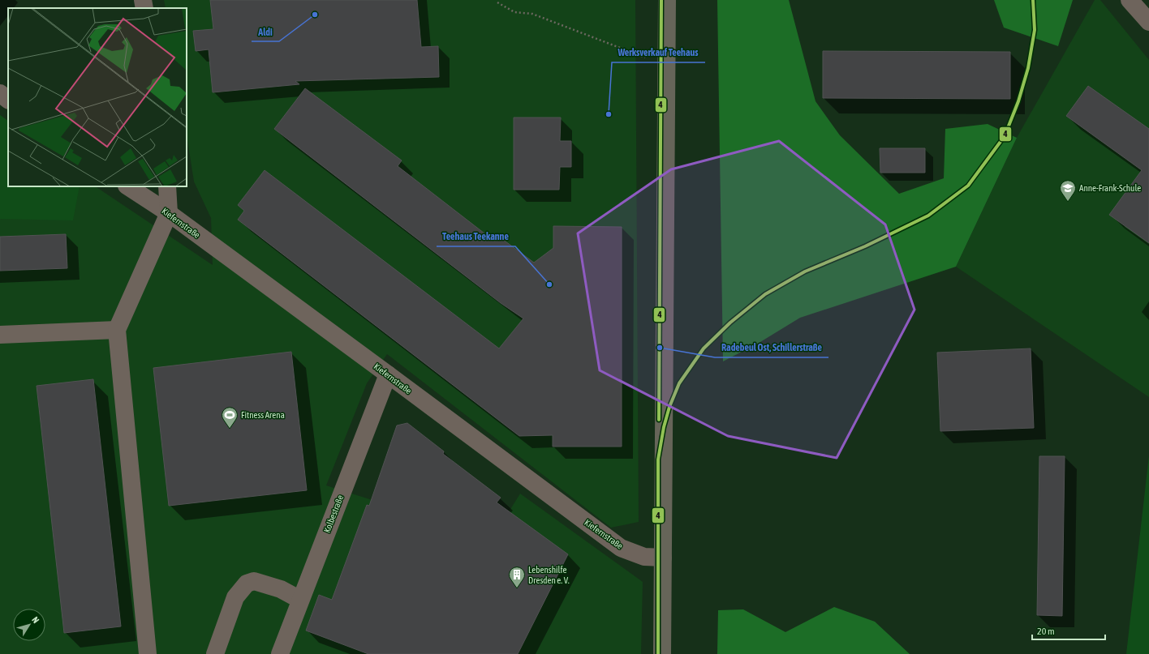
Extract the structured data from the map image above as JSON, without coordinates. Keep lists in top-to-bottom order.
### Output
{
  "streets": {
    "street": ["Kiefernstraße", "Kolbestraße"]
  },
  "crossings": [
    ["Kiefernstraße", "Kolbestraße"]
  ],
  "places": {
    "other": [
      "Aldi",
      "Werksverkauf Teehaus",
      "Teehaus Teekanne",
      "Radebeul Ost, Schillerstraße"
    ],
    "school or university": ["Anne-Frank-Schule"],
    "sports": ["Fitness Arena"],
    "building": ["Lebenshilfe Dresden e. V."]
  },
  "lines": ["transit line 4"],
  "scale_bar": "20 m",
  "north": "top right"
}
